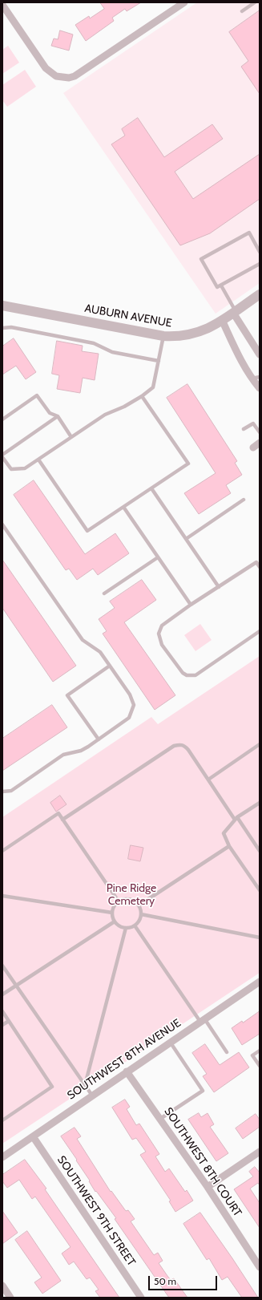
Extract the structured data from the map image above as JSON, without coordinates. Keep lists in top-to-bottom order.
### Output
{
  "streets": {
    "street": [
      "AUBURN AVENUE",
      "SOUTHWEST 8TH AVENUE",
      "SOUTHWEST 8TH COURT",
      "SOUTHWEST 9TH STREET"
    ]
  },
  "crossings": [
    ["SOUTHWEST 8TH AVENUE", "SOUTHWEST 8TH COURT"],
    ["SOUTHWEST 8TH AVENUE", "SOUTHWEST 9TH STREET"]
  ],
  "parks": ["Pine Ridge Cemetery"],
  "scale_bar": "50 m"
}
